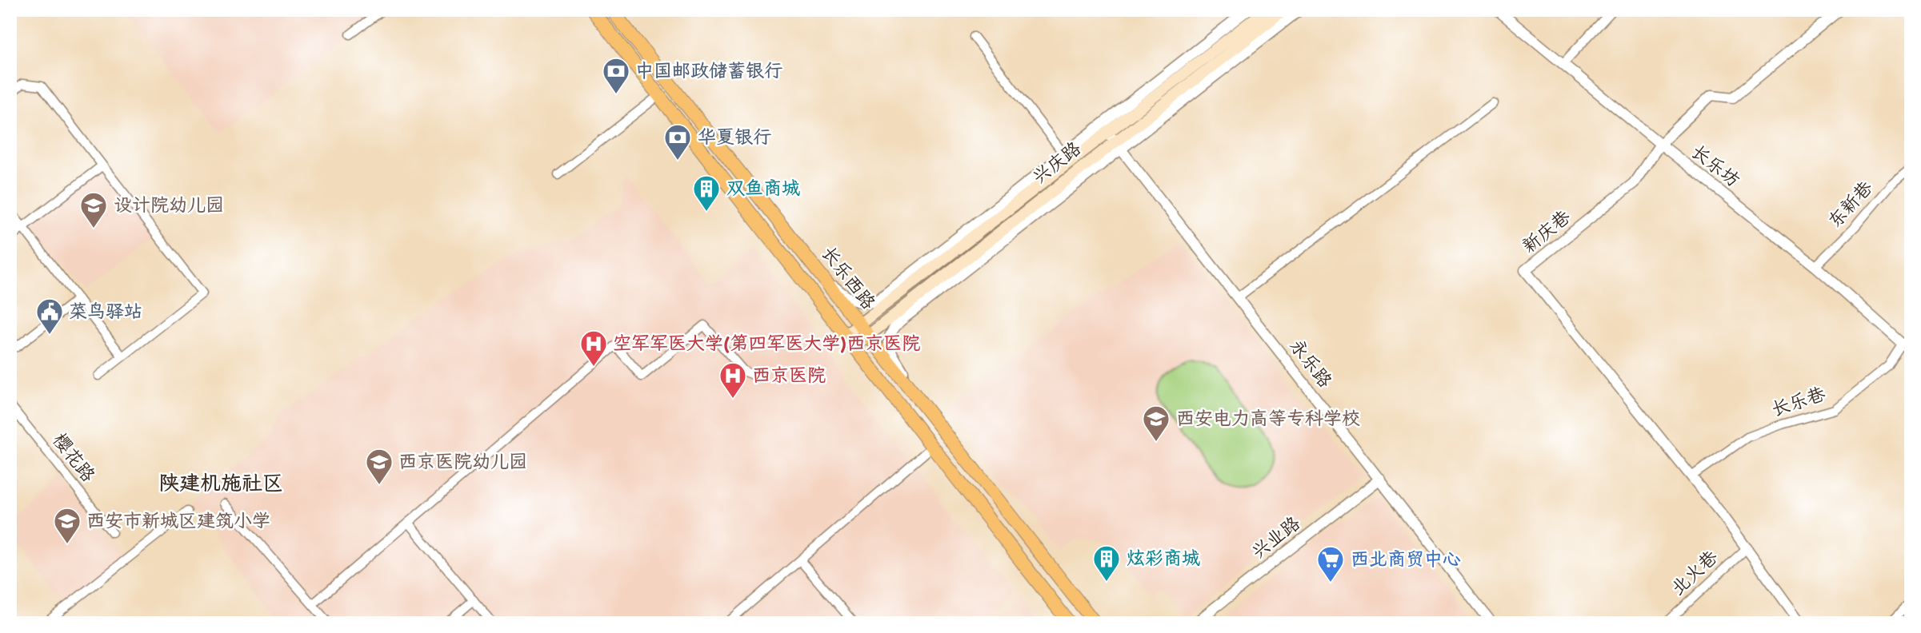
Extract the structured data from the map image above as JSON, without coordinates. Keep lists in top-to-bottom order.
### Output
{
  "streets": {
    "main road": ["兴庆路", "长乐西路"],
    "street": [
      "长乐坊",
      "东新巷",
      "新庆巷",
      "永乐路",
      "长乐巷",
      "樱花路",
      "兴业路",
      "北火巷"
    ]
  },
  "crossings": [
    ["兴庆路", "长乐西路"],
    ["兴庆路", "永乐路"],
    ["长乐坊", "东新巷"],
    ["长乐坊", "新庆巷"],
    ["长乐坊", "长乐巷"],
    ["新庆巷", "长乐巷"],
    ["永乐路", "兴业路"]
  ],
  "districts": ["陕建机施社区"],
  "places": {
    "bank": ["中国邮政储蓄银行", "华夏银行"],
    "building": ["双鱼商城", "炫彩商城"],
    "school or university": [
      "设计院幼儿园",
      "西安电力高等专科学校",
      "西京医院幼儿园",
      "西安市新城区建筑小学"
    ],
    "public building": ["菜鸟驿站"],
    "hospital": ["空军军医大学(第四军医大学)西京医院", "西京医院"],
    "supermarket": ["西北商贸中心"]
  }
}
